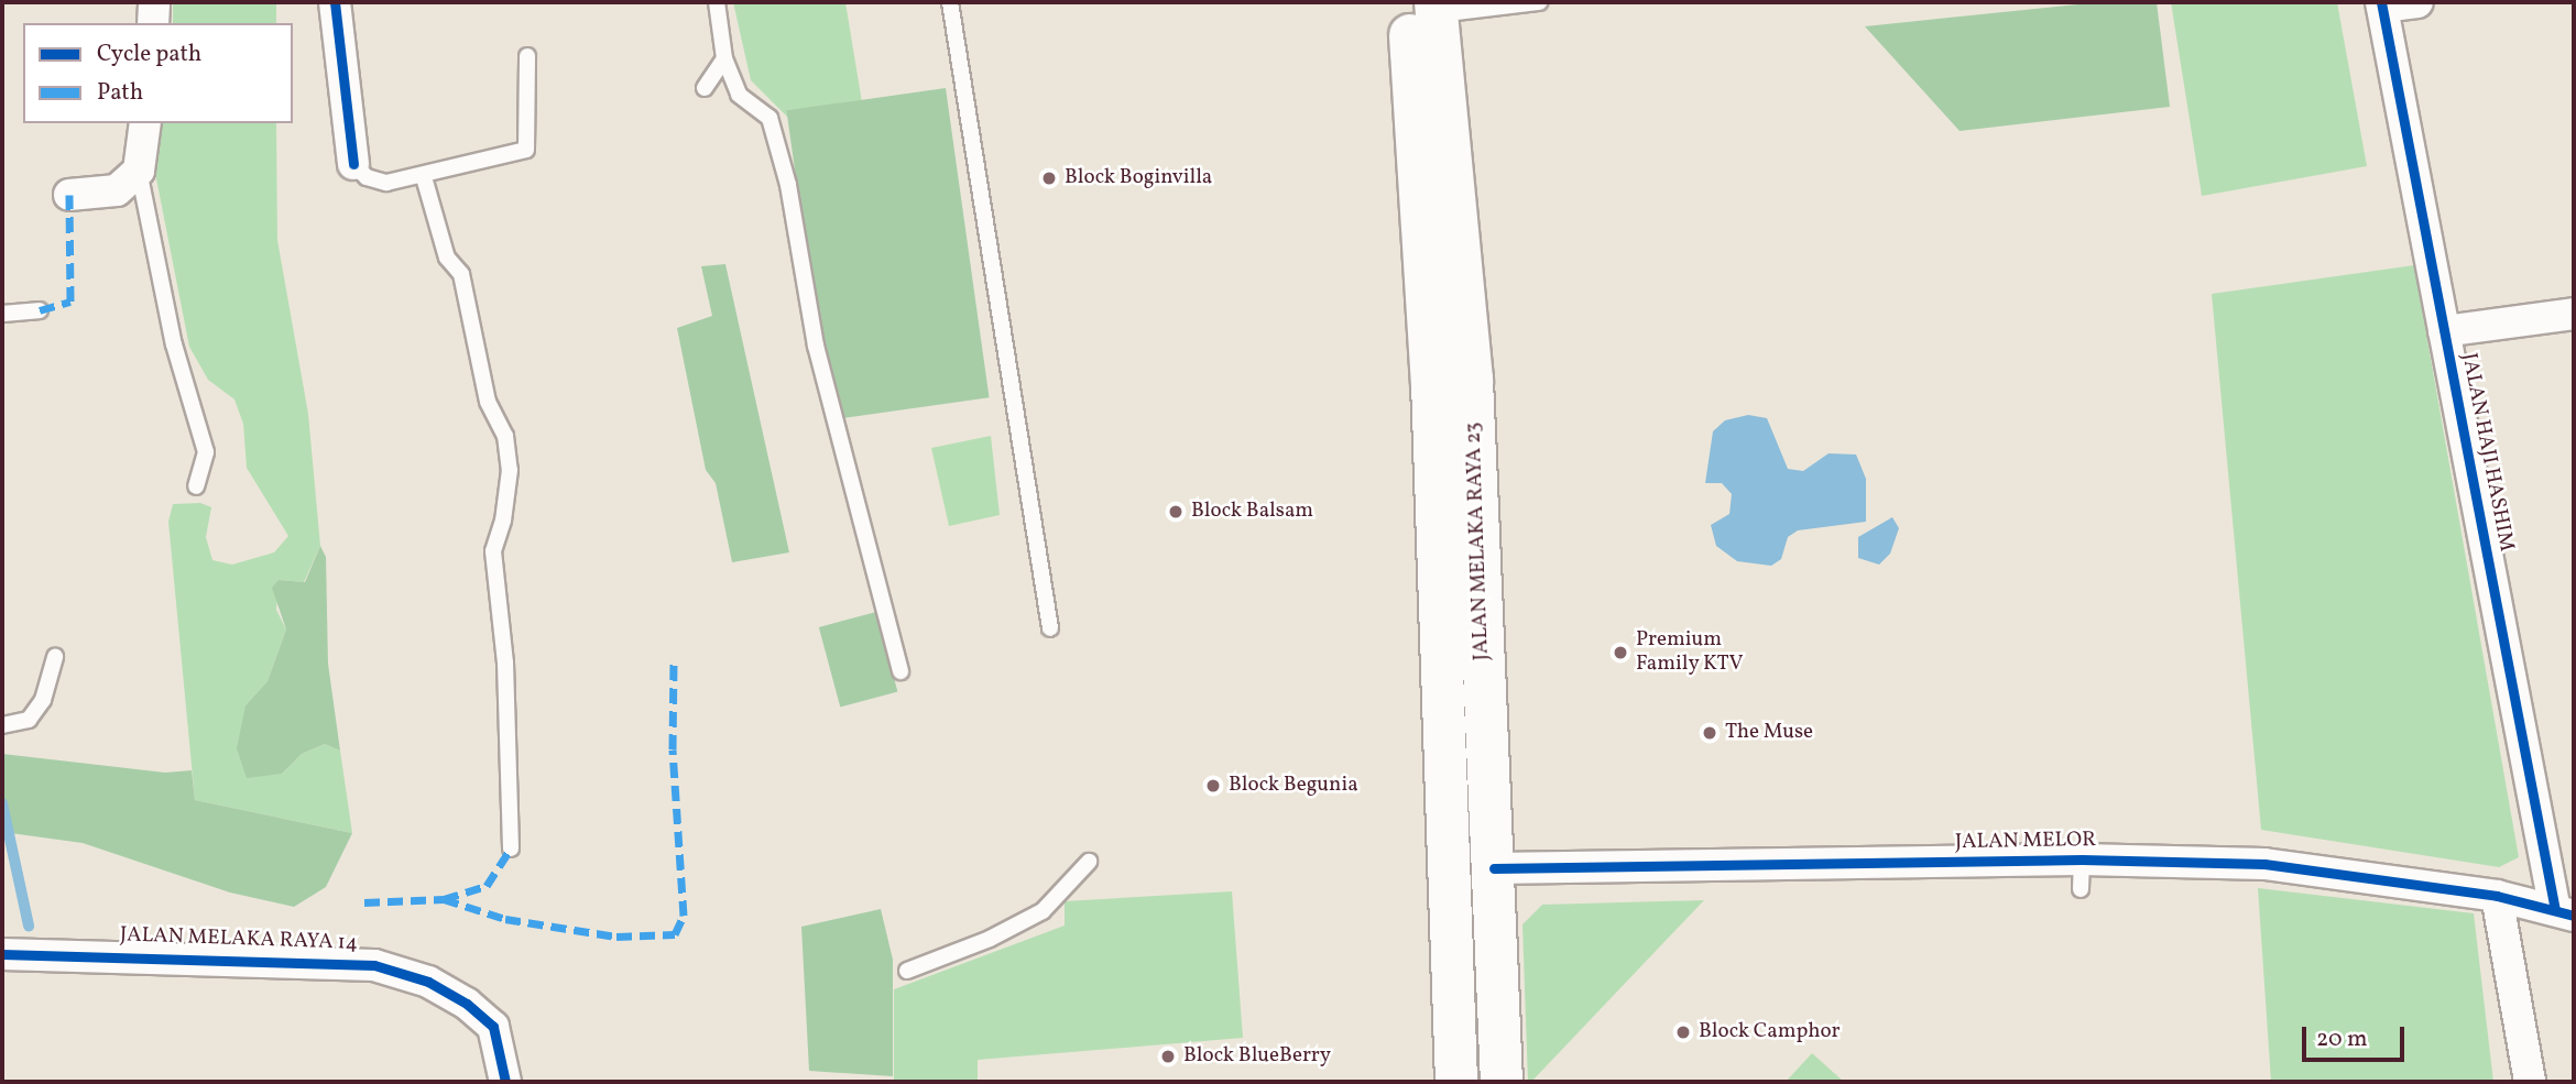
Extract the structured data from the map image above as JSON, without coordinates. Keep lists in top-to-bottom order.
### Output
{
  "streets": {
    "main road": ["JALAN MELAKA RAYA 23"],
    "street": ["JALAN HAJI HASHIM", "JALAN MELOR", "JALAN MELAKA RAYA 14"]
  },
  "crossings": [
    ["JALAN HAJI HASHIM", "JALAN MELOR"],
    ["JALAN MELAKA RAYA 23", "JALAN MELOR"]
  ],
  "places": [
    "Block Boginvilla",
    "Block Balsam",
    "Premium Family KTV",
    "The Muse",
    "Block Begunia",
    "Block Camphor",
    "Block BlueBerry"
  ],
  "legend": ["Cycle path", "Path"],
  "scale_bar": "20 m"
}
